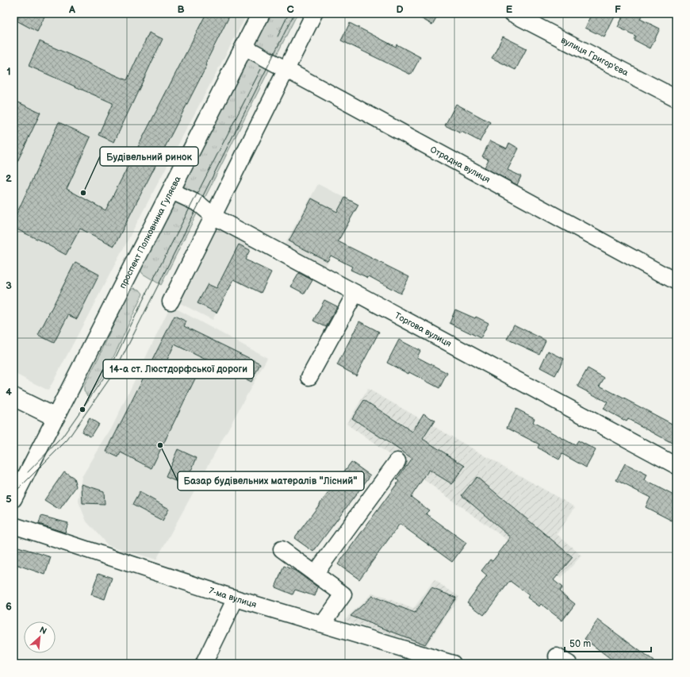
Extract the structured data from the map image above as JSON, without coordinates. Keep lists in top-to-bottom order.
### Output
{
  "streets": {
    "main road": ["проспект Полковника Гуляєва"],
    "street": [
      "вулиця Григор'єва",
      "Отрадна вулиця",
      "Торгова вулиця",
      "7-ма вулиця"
    ]
  },
  "crossings": [
    ["Отрадна вулиця", "проспект Полковника Гуляєва"],
    ["проспект Полковника Гуляєва", "Торгова вулиця"]
  ],
  "places": ["Будівельний ринок", "14-а ст. Люстдорфської дороги", "Базар будівельних матералів \"Лісний\""],
  "scale_bar": "50 m",
  "north": "top right",
  "grid": {
    "columns": [
      "A",
      "B",
      "C",
      "D",
      "E",
      "F"
    ],
    "rows": [
      "1",
      "2",
      "3",
      "4",
      "5",
      "6"
    ]
  }
}
